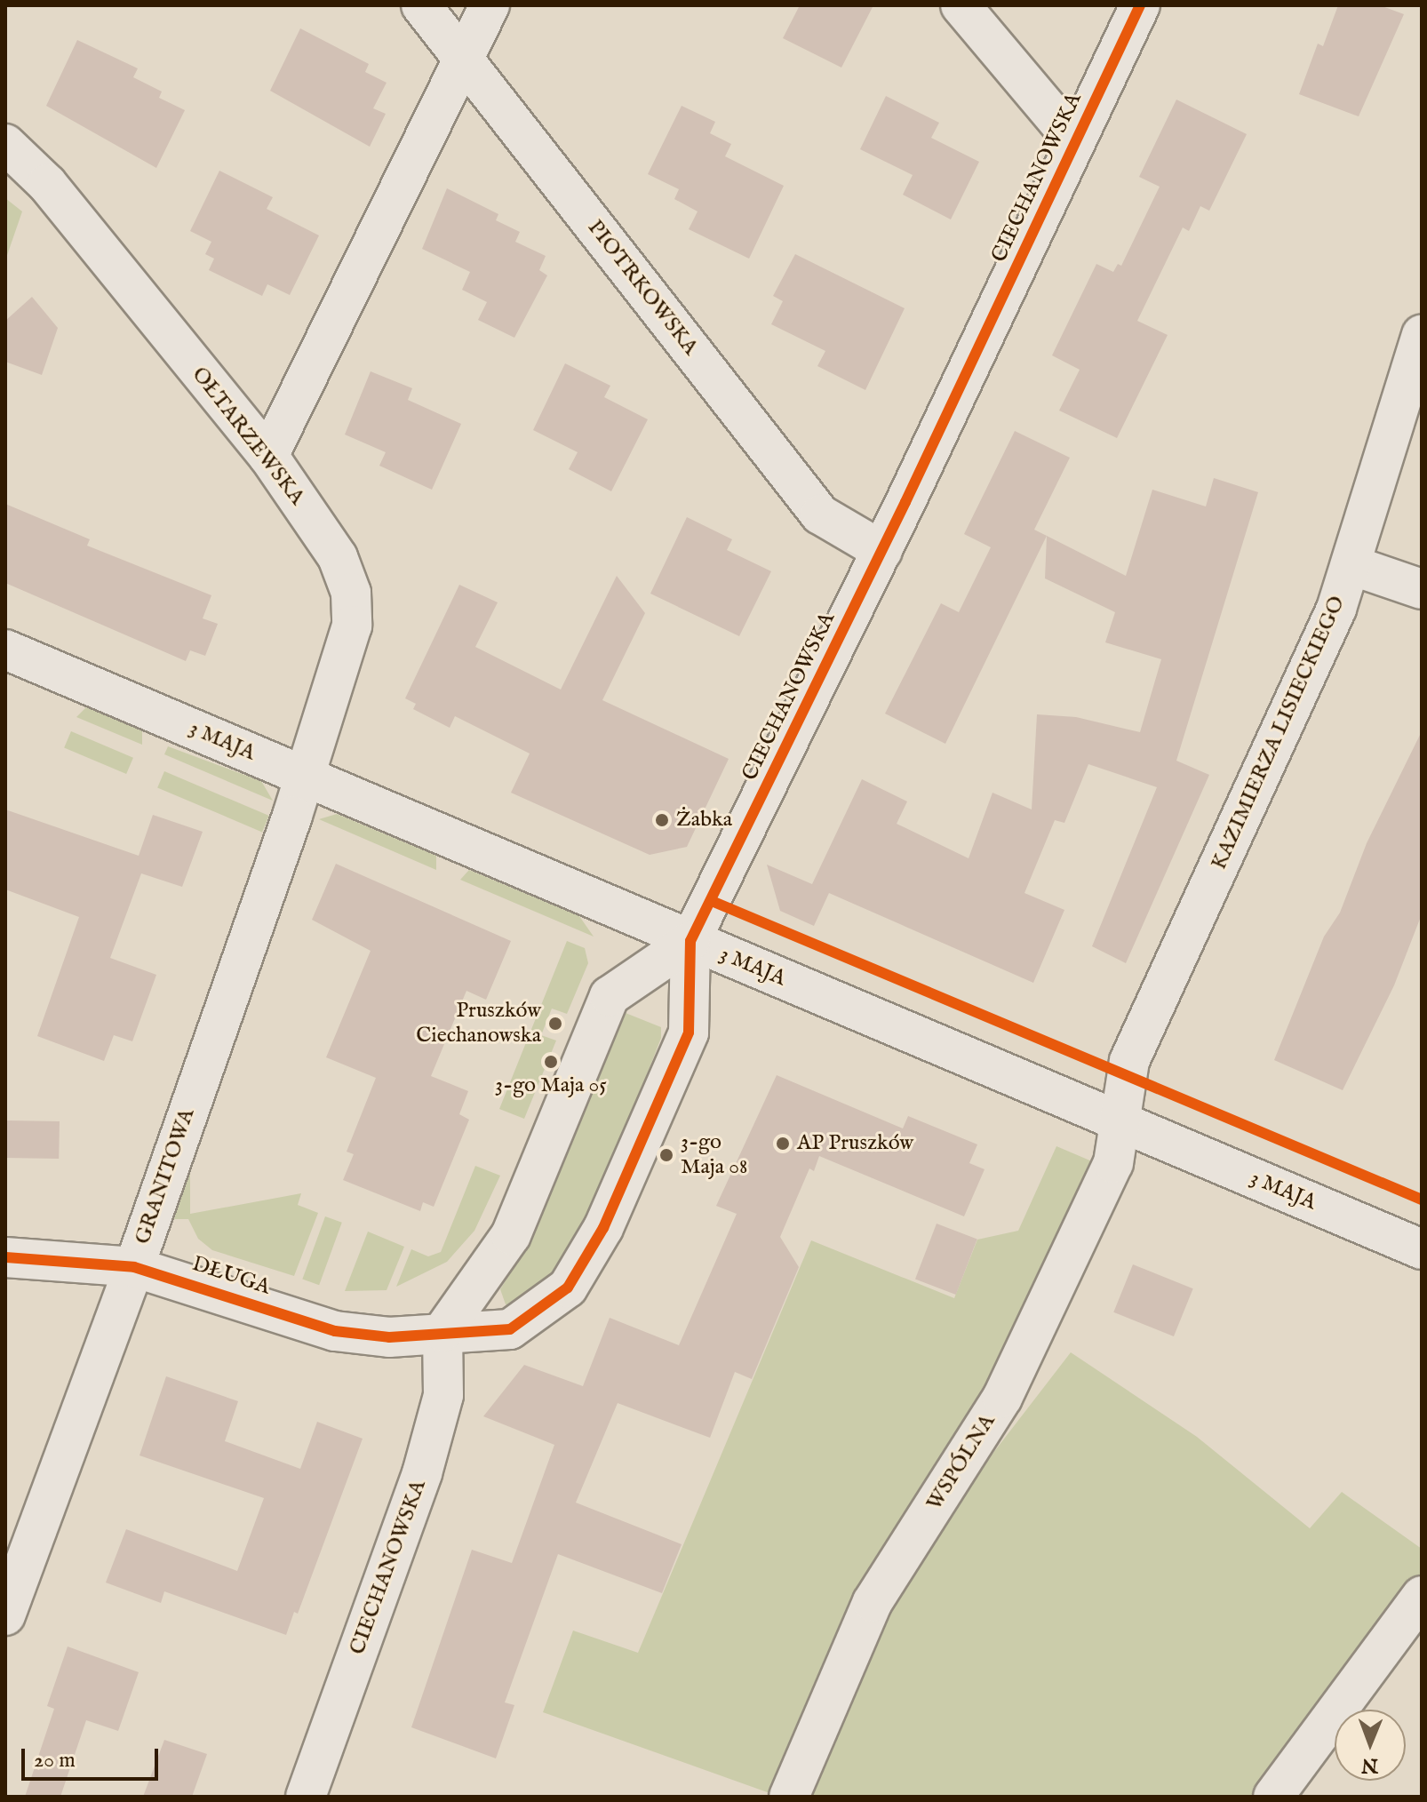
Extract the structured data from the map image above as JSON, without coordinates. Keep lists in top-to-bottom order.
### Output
{
  "streets": {
    "street": [
      "CIECHANOWSKA",
      "PIOTRKOWSKA",
      "OŁTARZEWSKA",
      "KAZIMIERZA LISIECKIEGO",
      "3 MAJA",
      "GRANITOWA",
      "DŁUGA",
      "WSPÓLNA"
    ]
  },
  "crossings": [
    ["CIECHANOWSKA", "PIOTRKOWSKA"],
    ["CIECHANOWSKA", "3 MAJA"],
    ["CIECHANOWSKA", "DŁUGA"],
    ["OŁTARZEWSKA", "3 MAJA"],
    ["OŁTARZEWSKA", "GRANITOWA"],
    ["KAZIMIERZA LISIECKIEGO", "3 MAJA"],
    ["KAZIMIERZA LISIECKIEGO", "WSPÓLNA"],
    ["3 MAJA", "GRANITOWA"],
    ["3 MAJA", "WSPÓLNA"],
    ["GRANITOWA", "DŁUGA"]
  ],
  "places": [
    "Żabka",
    "Pruszków Ciechanowska",
    "3-go Maja 05",
    "AP Pruszków",
    "3-go Maja 08"
  ],
  "scale_bar": "20 m",
  "north": "bottom"
}
